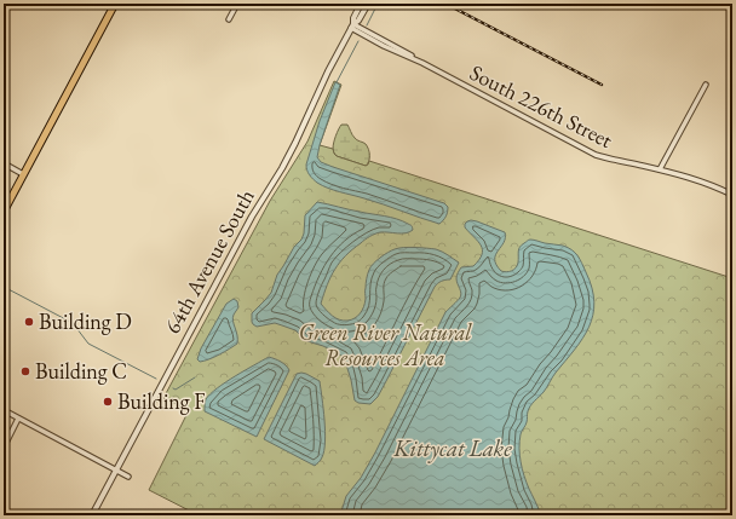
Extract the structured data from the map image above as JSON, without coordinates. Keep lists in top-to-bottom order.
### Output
{
  "streets": {
    "street": ["South 226th Street", "64th Avenue South"]
  },
  "crossings": [
    ["South 226th Street", "64th Avenue South"]
  ],
  "water": ["Kittycat Lake"],
  "parks": ["Green River Natural Resources Area"],
  "places": ["Building D", "Building C", "Building F"]
}
